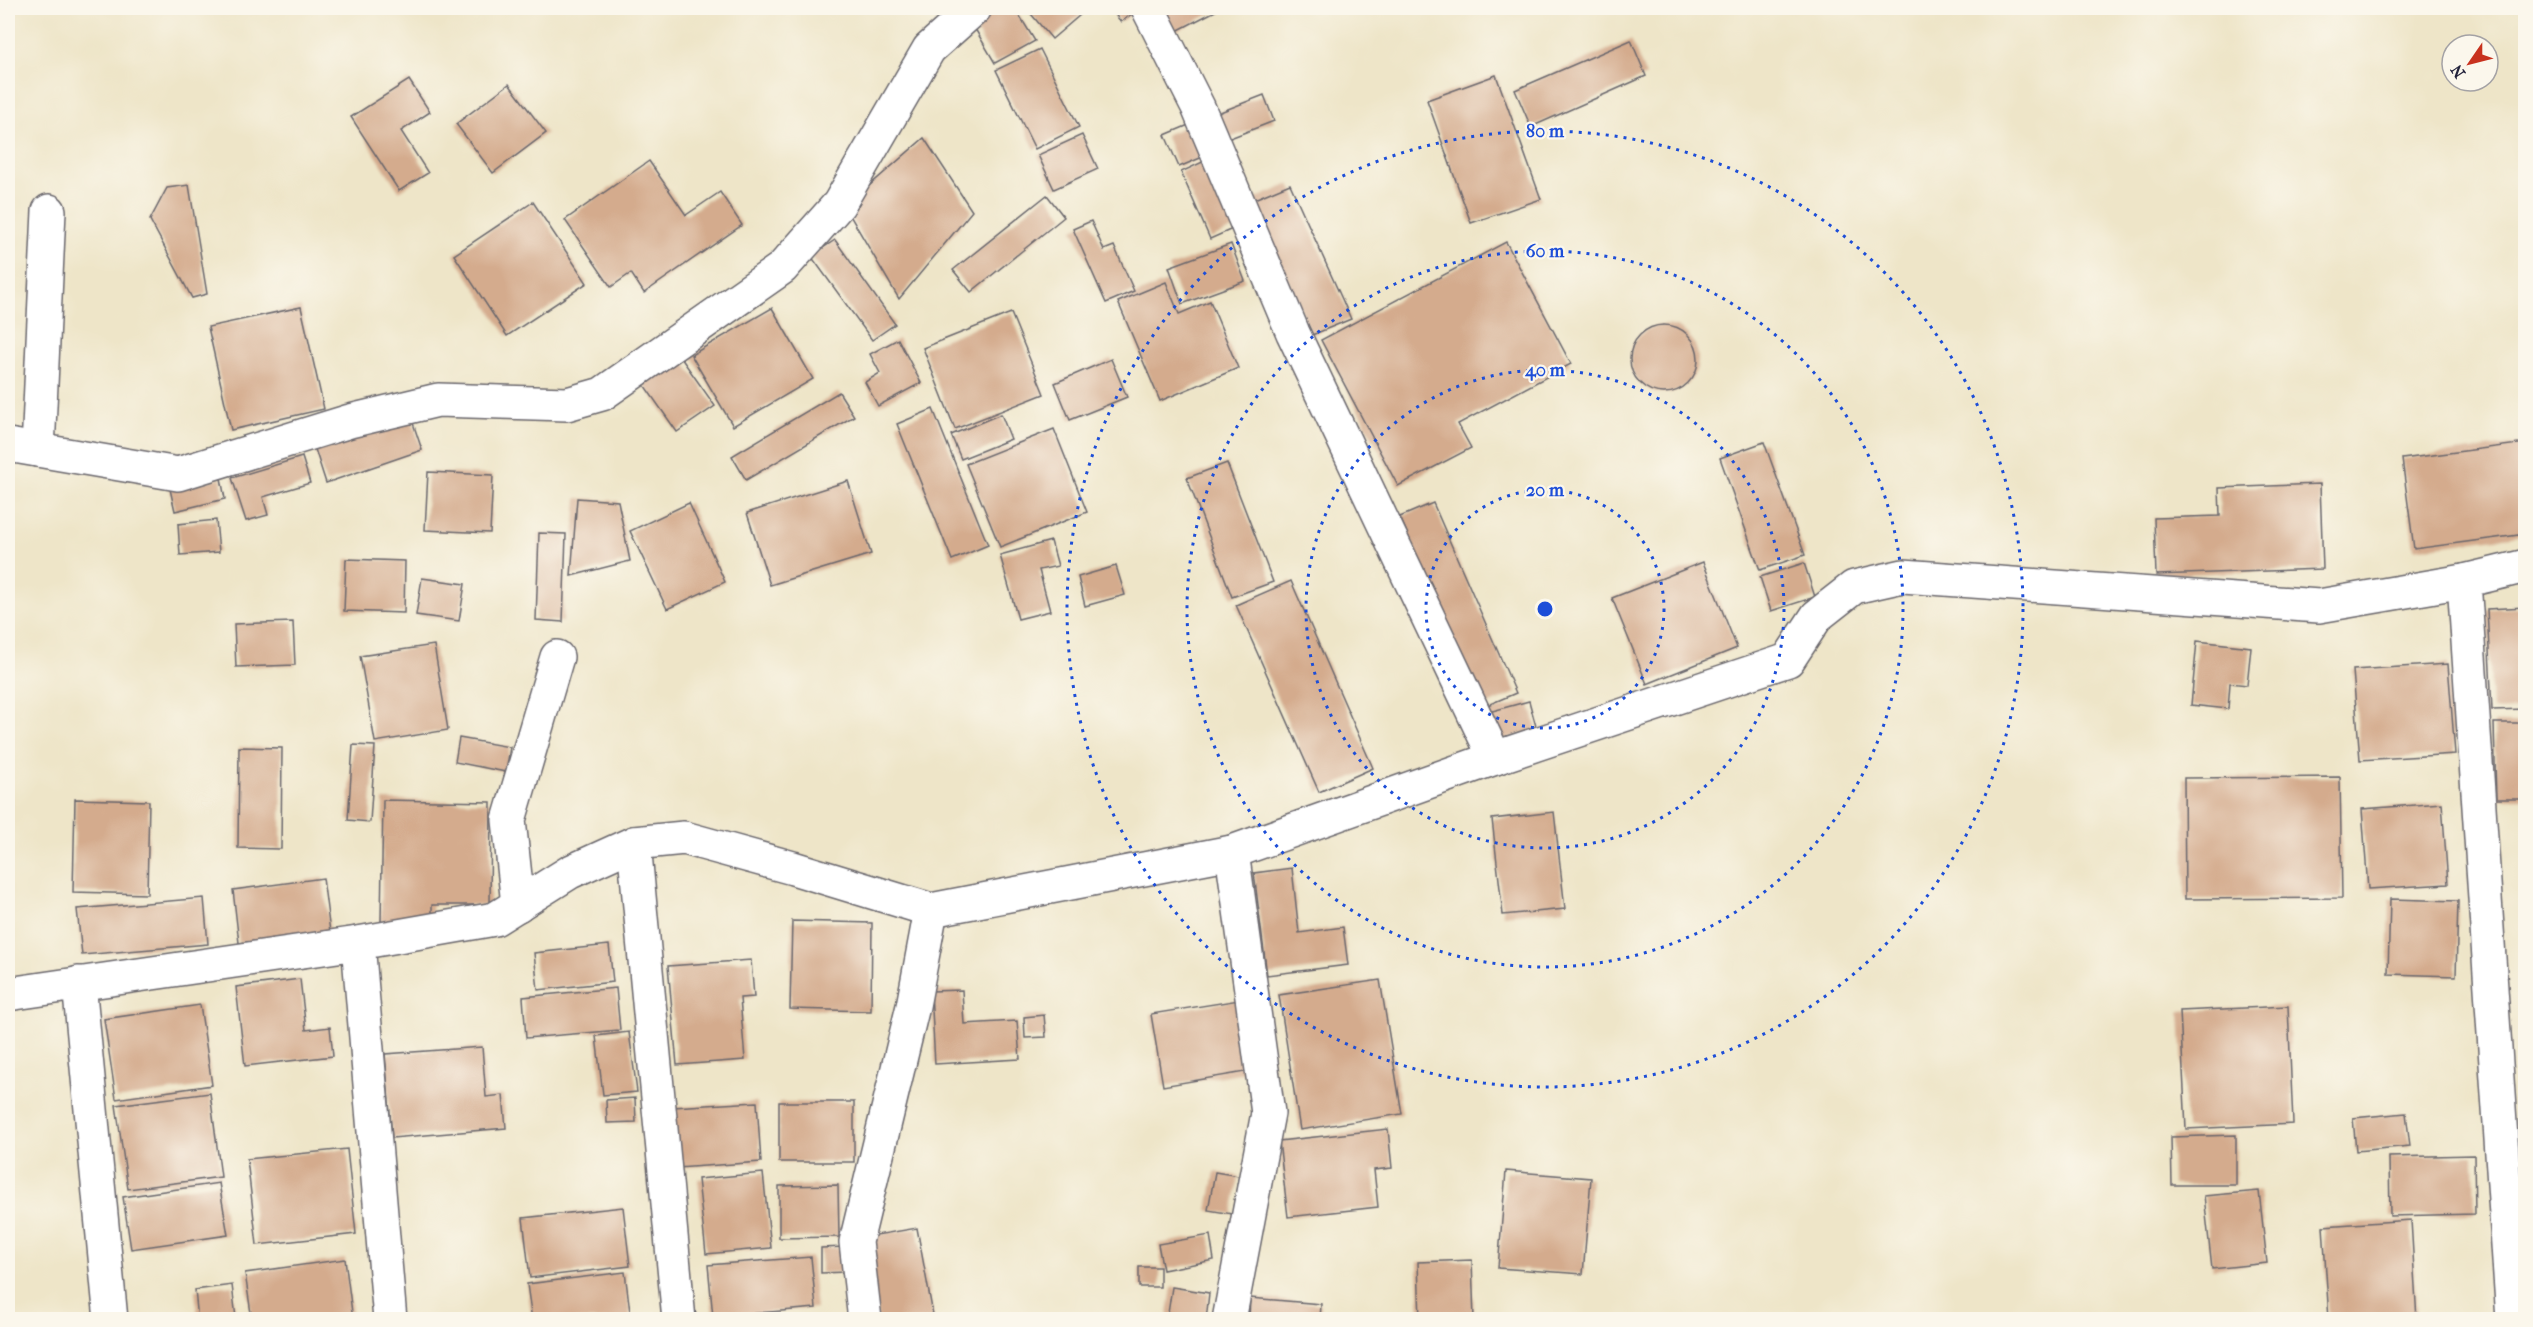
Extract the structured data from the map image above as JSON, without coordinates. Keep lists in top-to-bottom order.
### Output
{
  "north": "bottom left",
  "rings": [
    "80 m",
    "60 m",
    "40 m",
    "20 m"
  ]
}
